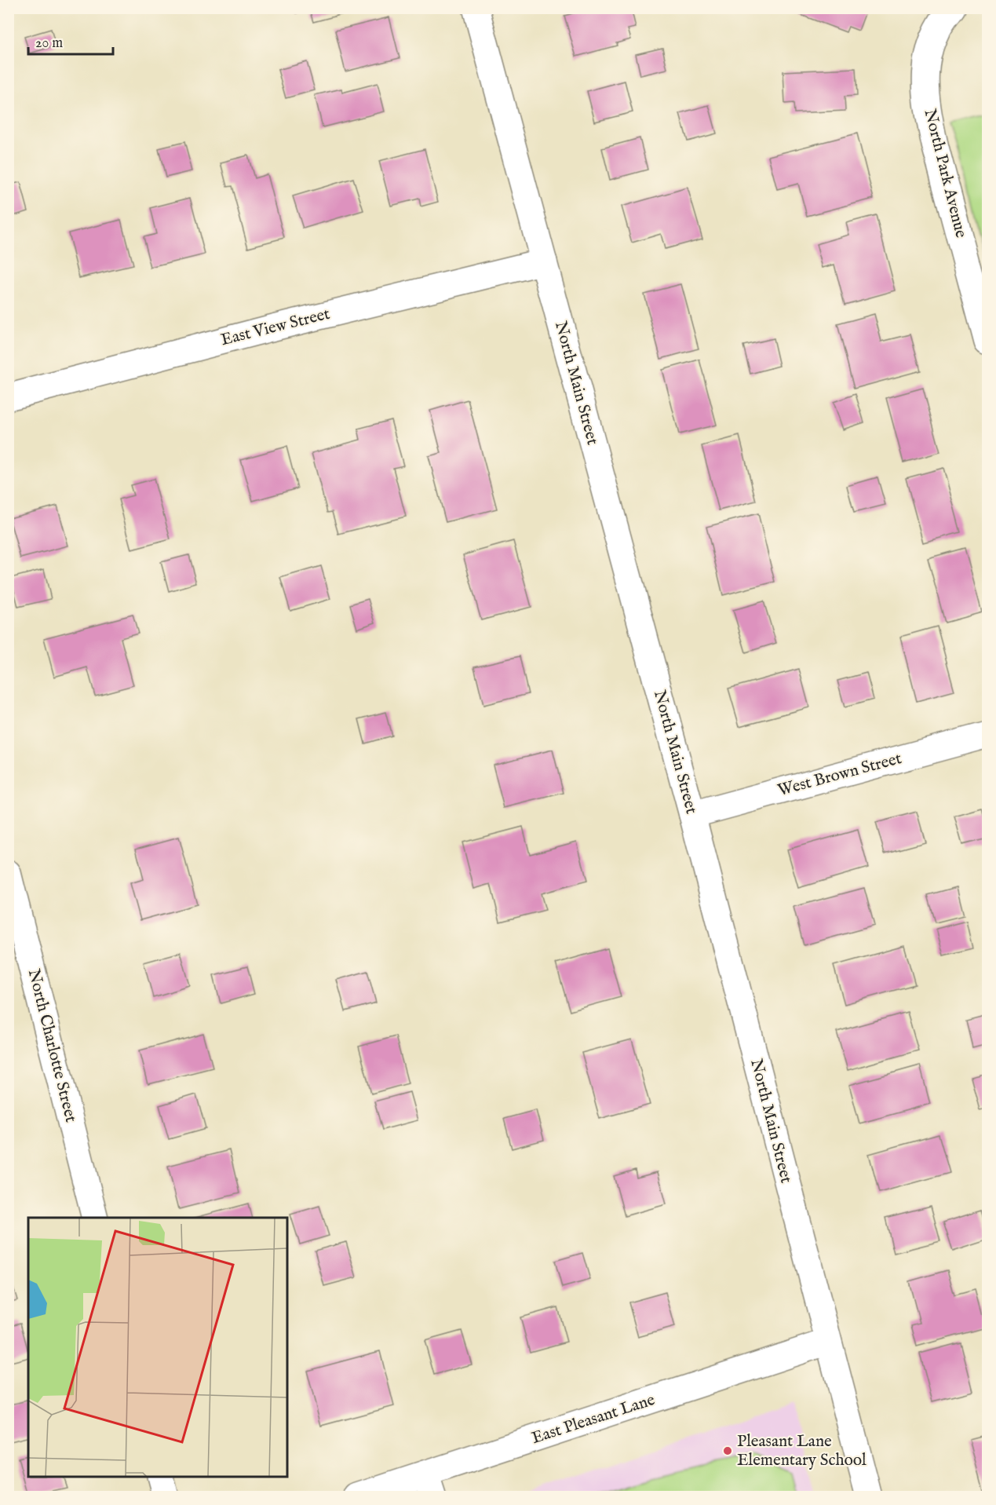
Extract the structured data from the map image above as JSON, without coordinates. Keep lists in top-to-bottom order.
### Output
{
  "streets": {
    "street": [
      "North Park Avenue",
      "East View Street",
      "North Main Street",
      "West Brown Street",
      "North Charlotte Street",
      "East Pleasant Lane"
    ]
  },
  "crossings": [
    ["East View Street", "North Main Street"],
    ["North Main Street", "West Brown Street"],
    ["North Main Street", "East Pleasant Lane"]
  ],
  "places": ["Pleasant Lane Elementary School"],
  "scale_bar": "20 m"
}
